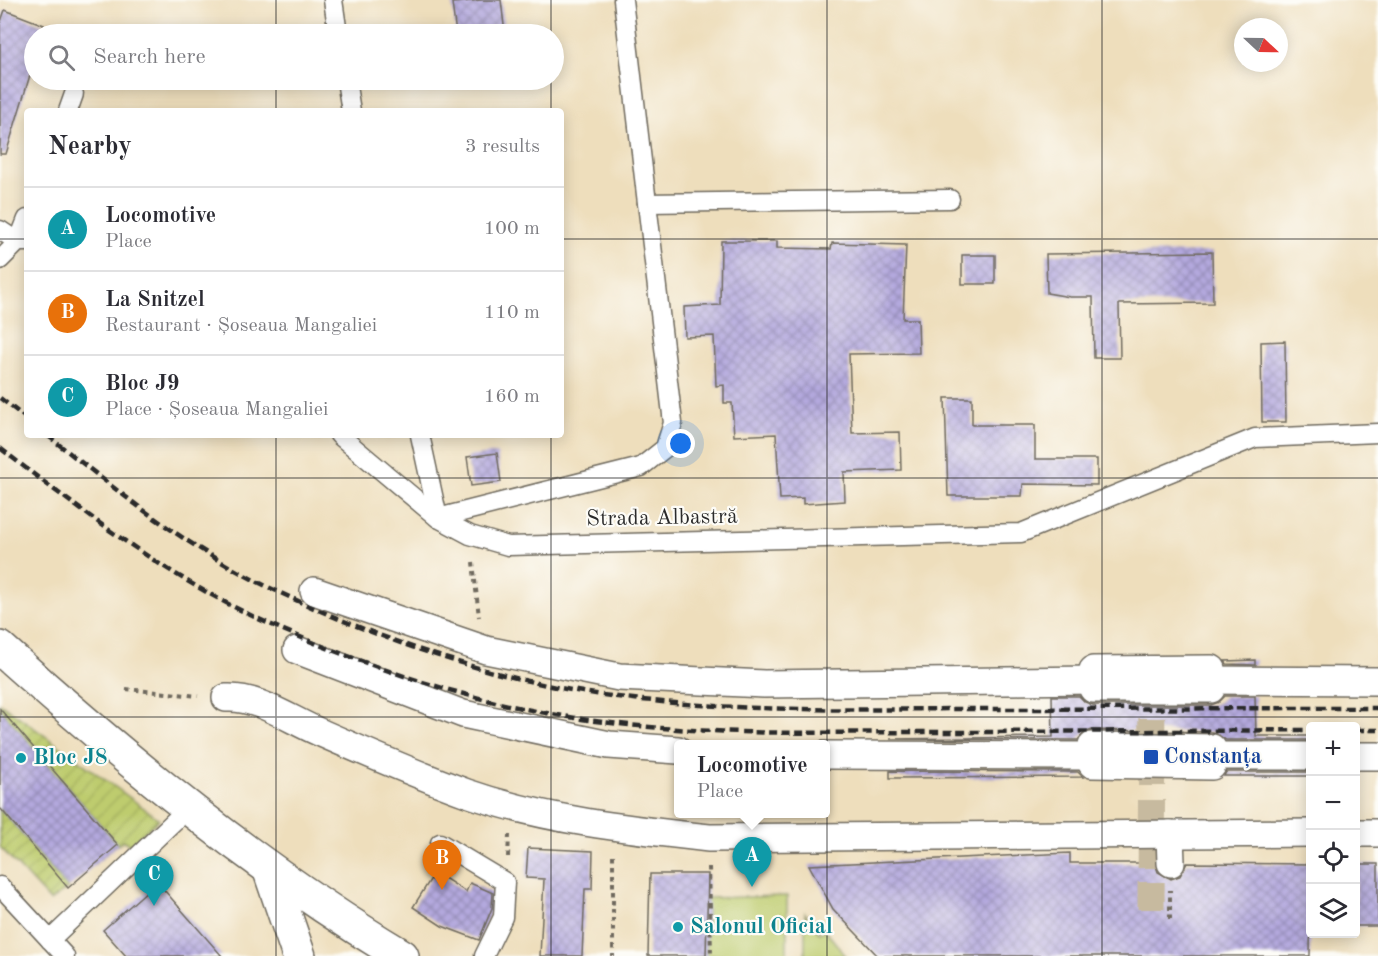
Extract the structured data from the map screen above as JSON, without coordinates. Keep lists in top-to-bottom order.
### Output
{
  "streets": {
    "lane": ["Strada Albastră"]
  },
  "places": {
    "transit": ["Constanța"],
    "other": ["Bloc J8", "Salonul Oficial"]
  },
  "north": "right",
  "page": {
    "search": "Search here",
    "heading": ["Nearby", "3 results"],
    "list": [
      {
        "mark": "A",
        "name": "Locomotive",
        "note": "Place",
        "value": "100 m"
      },
      {
        "mark": "B",
        "name": "La Snitzel",
        "note": "Restaurant · Șoseaua Mangaliei",
        "value": "110 m"
      },
      {
        "mark": "C",
        "name": "Bloc J9",
        "note": "Place · Șoseaua Mangaliei",
        "value": "160 m"
      }
    ],
    "map_buttons": ["+", "−"],
    "popup": ["Locomotive", "Place"],
    "pins": ["A", "B", "C"]
  }
}
